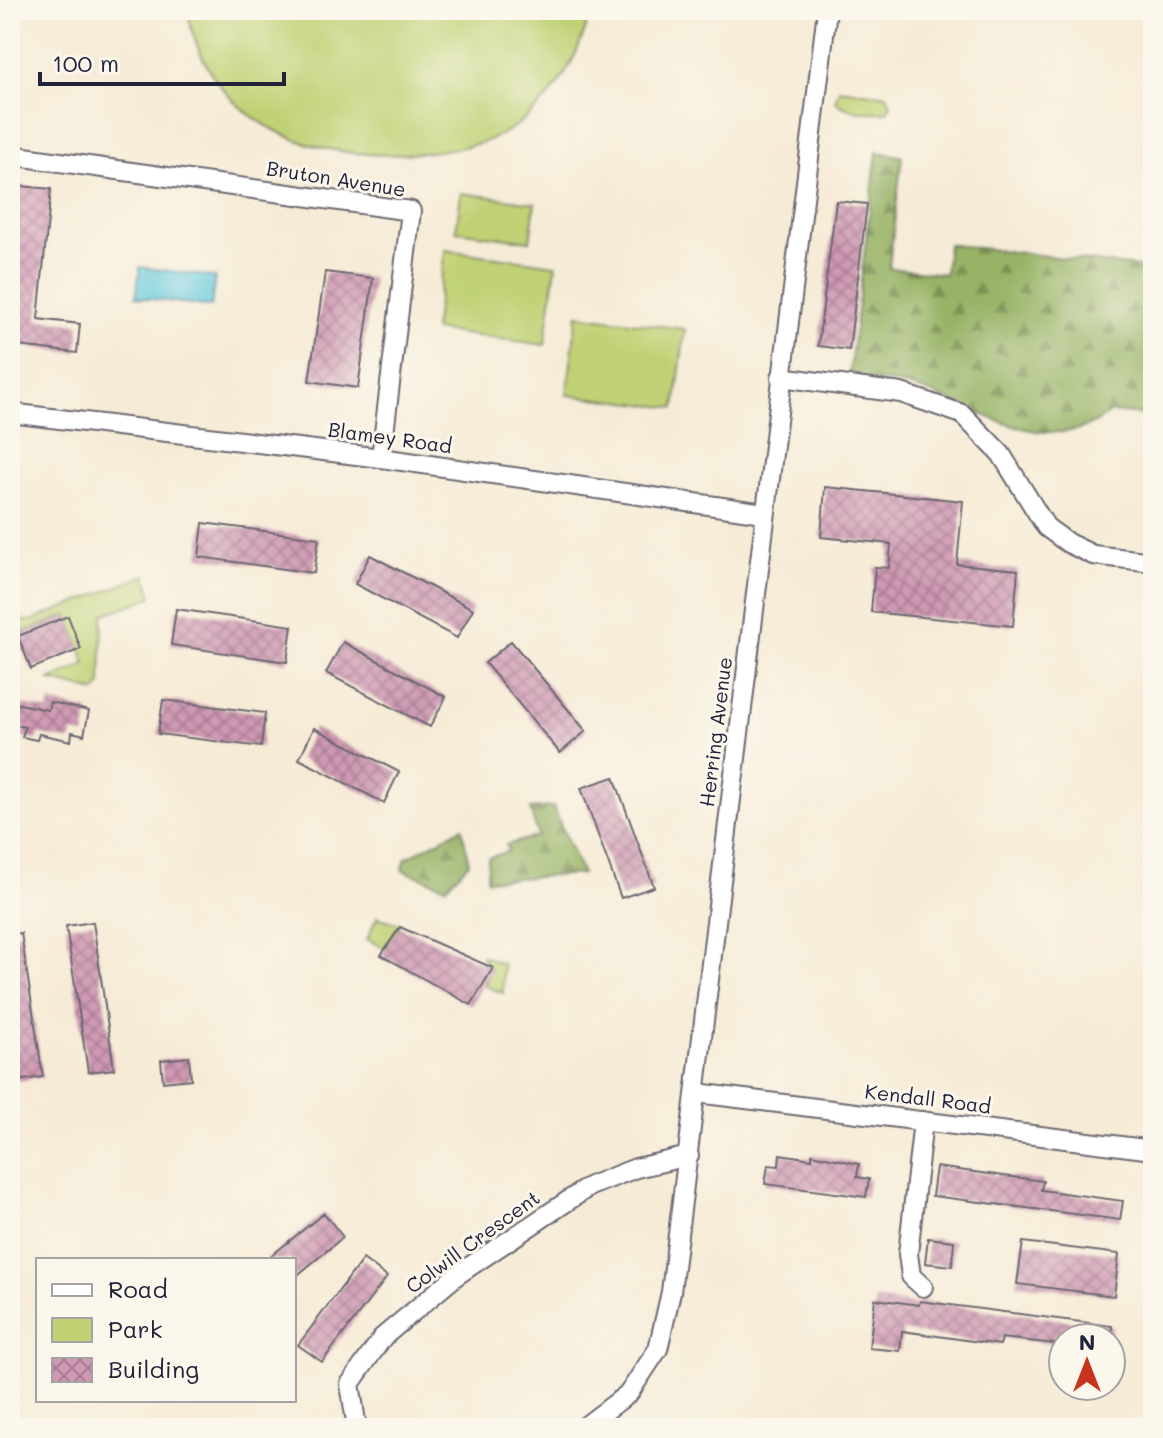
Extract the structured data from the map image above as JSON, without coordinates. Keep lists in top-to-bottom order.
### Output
{
  "streets": {
    "street": [
      "Bruton Avenue",
      "Blamey Road",
      "Herring Avenue",
      "Kendall Road",
      "Colwill Crescent"
    ]
  },
  "crossings": [
    ["Bruton Avenue", "Blamey Road"],
    ["Blamey Road", "Herring Avenue"],
    ["Herring Avenue", "Kendall Road"],
    ["Herring Avenue", "Colwill Crescent"]
  ],
  "legend": ["Road", "Park", "Building"],
  "scale_bar": "100 m",
  "north": "top"
}
